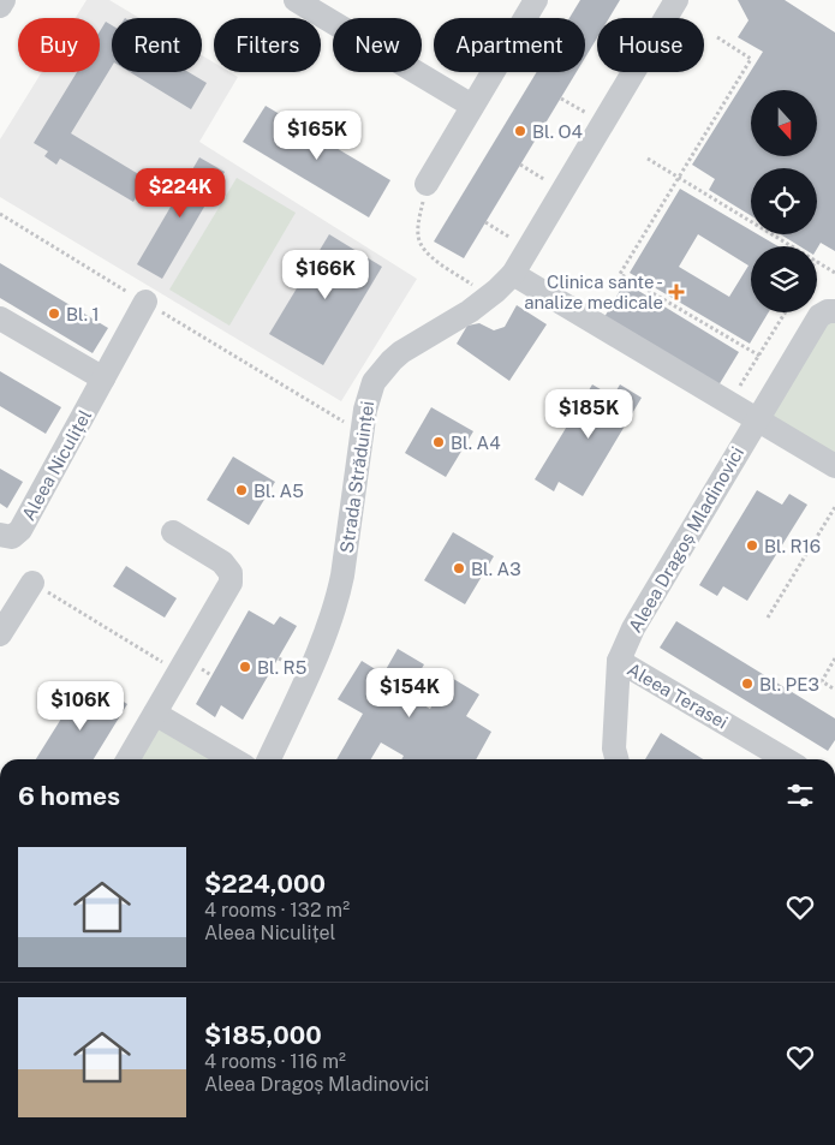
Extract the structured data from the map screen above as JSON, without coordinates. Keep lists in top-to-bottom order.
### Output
{
  "streets": {
    "street": [
      "Aleea Niculițel",
      "Strada Străduinței",
      "Aleea Dragoș Mladinovici",
      "Aleea Terasei"
    ]
  },
  "crossings": [
    ["Aleea Dragoș Mladinovici", "Aleea Terasei"]
  ],
  "places": {
    "other": [
      "Bl. O4",
      "Bl. 1",
      "Bl. A4",
      "Bl. A5",
      "Bl. R16",
      "Bl. A3",
      "Bl. R5",
      "Bl. PE3"
    ],
    "health": ["Clinica sante - analize medicale"]
  },
  "north": "bottom",
  "page": {
    "chip": [
      "Buy",
      "Rent",
      "Filters",
      "New",
      "Apartment",
      "House"
    ],
    "price": [
      "$165K",
      "$224K",
      "$166K",
      "$185K",
      "$154K",
      "$106K"
    ],
    "heading": "6 homes",
    "list": [
      {
        "name": "$224,000",
        "note": "4 rooms · 132 m² · Aleea Niculițel"
      },
      {
        "name": "$185,000",
        "note": "4 rooms · 116 m² · Aleea Dragoș Mladinovici"
      }
    ]
  }
}
